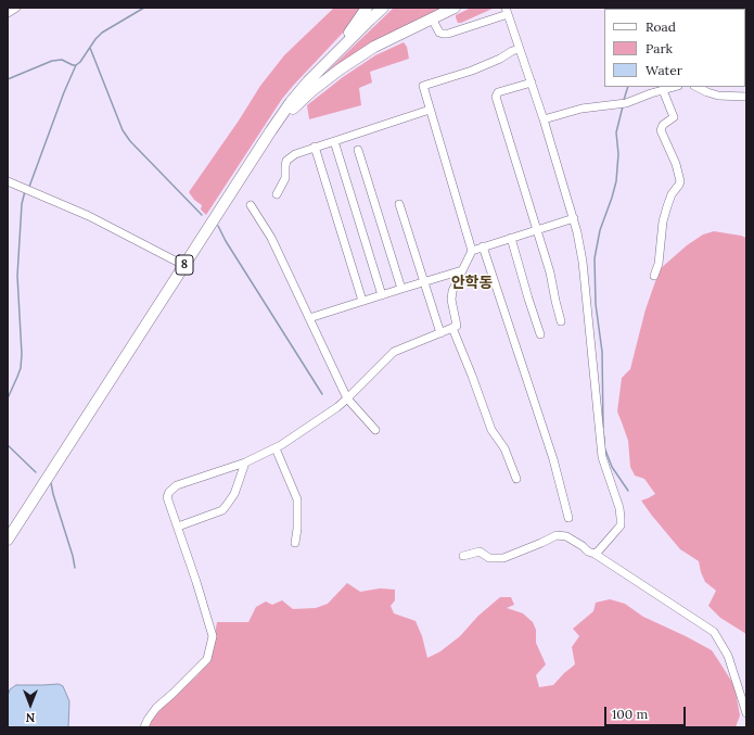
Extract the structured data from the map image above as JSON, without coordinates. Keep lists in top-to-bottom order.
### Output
{
  "streets": {
    "highway": ["8"]
  },
  "districts": ["안학동"],
  "legend": ["Road", "Park", "Water"],
  "scale_bar": "100 m",
  "north": "bottom"
}
